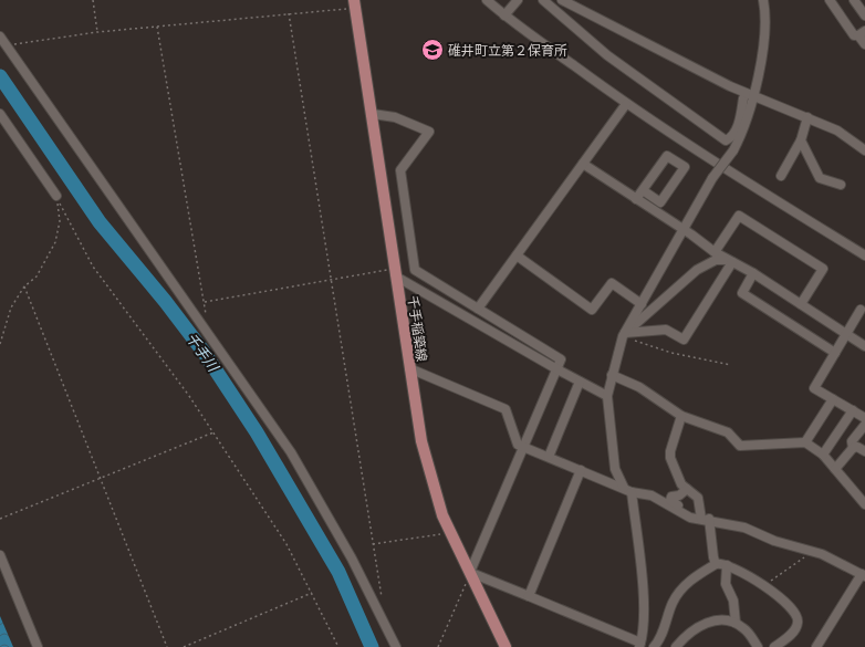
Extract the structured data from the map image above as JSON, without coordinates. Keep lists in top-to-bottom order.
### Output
{
  "streets": {
    "main road": ["千手稲築線"]
  },
  "water": ["千手川"],
  "places": {
    "school or university": ["碓井町立第２保育所"]
  }
}
